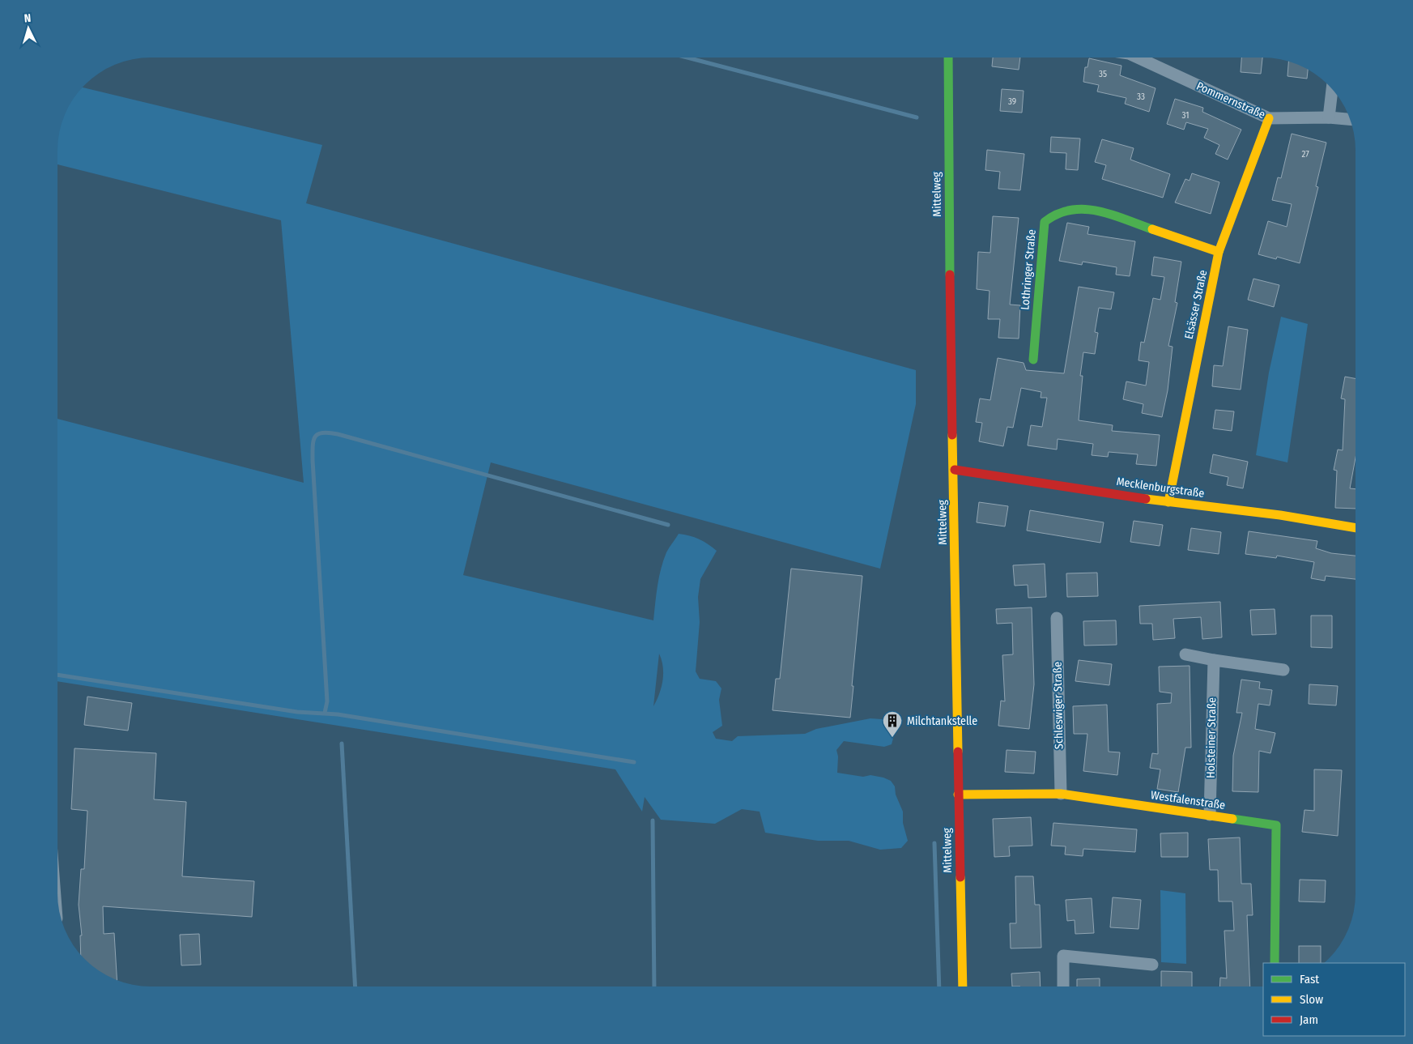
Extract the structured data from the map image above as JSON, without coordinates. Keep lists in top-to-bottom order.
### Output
{
  "streets": {
    "street": [
      "Pommernstraße",
      "Mittelweg",
      "Lothringer Straße",
      "Elsässer Straße",
      "Mecklenburgstraße",
      "Schleswiger Straße",
      "Holsteiner Straße",
      "Westfalenstraße"
    ]
  },
  "crossings": [
    ["Pommernstraße", "Elsässer Straße"],
    ["Mittelweg", "Mecklenburgstraße"],
    ["Mittelweg", "Westfalenstraße"],
    ["Lothringer Straße", "Elsässer Straße"],
    ["Elsässer Straße", "Mecklenburgstraße"],
    ["Schleswiger Straße", "Westfalenstraße"],
    ["Holsteiner Straße", "Westfalenstraße"]
  ],
  "places": {
    "building": ["Milchtankstelle"]
  },
  "house_numbers": [
    "35",
    "33",
    "39",
    "31",
    "27"
  ],
  "legend": ["Fast", "Slow", "Jam"],
  "north": "top"
}
